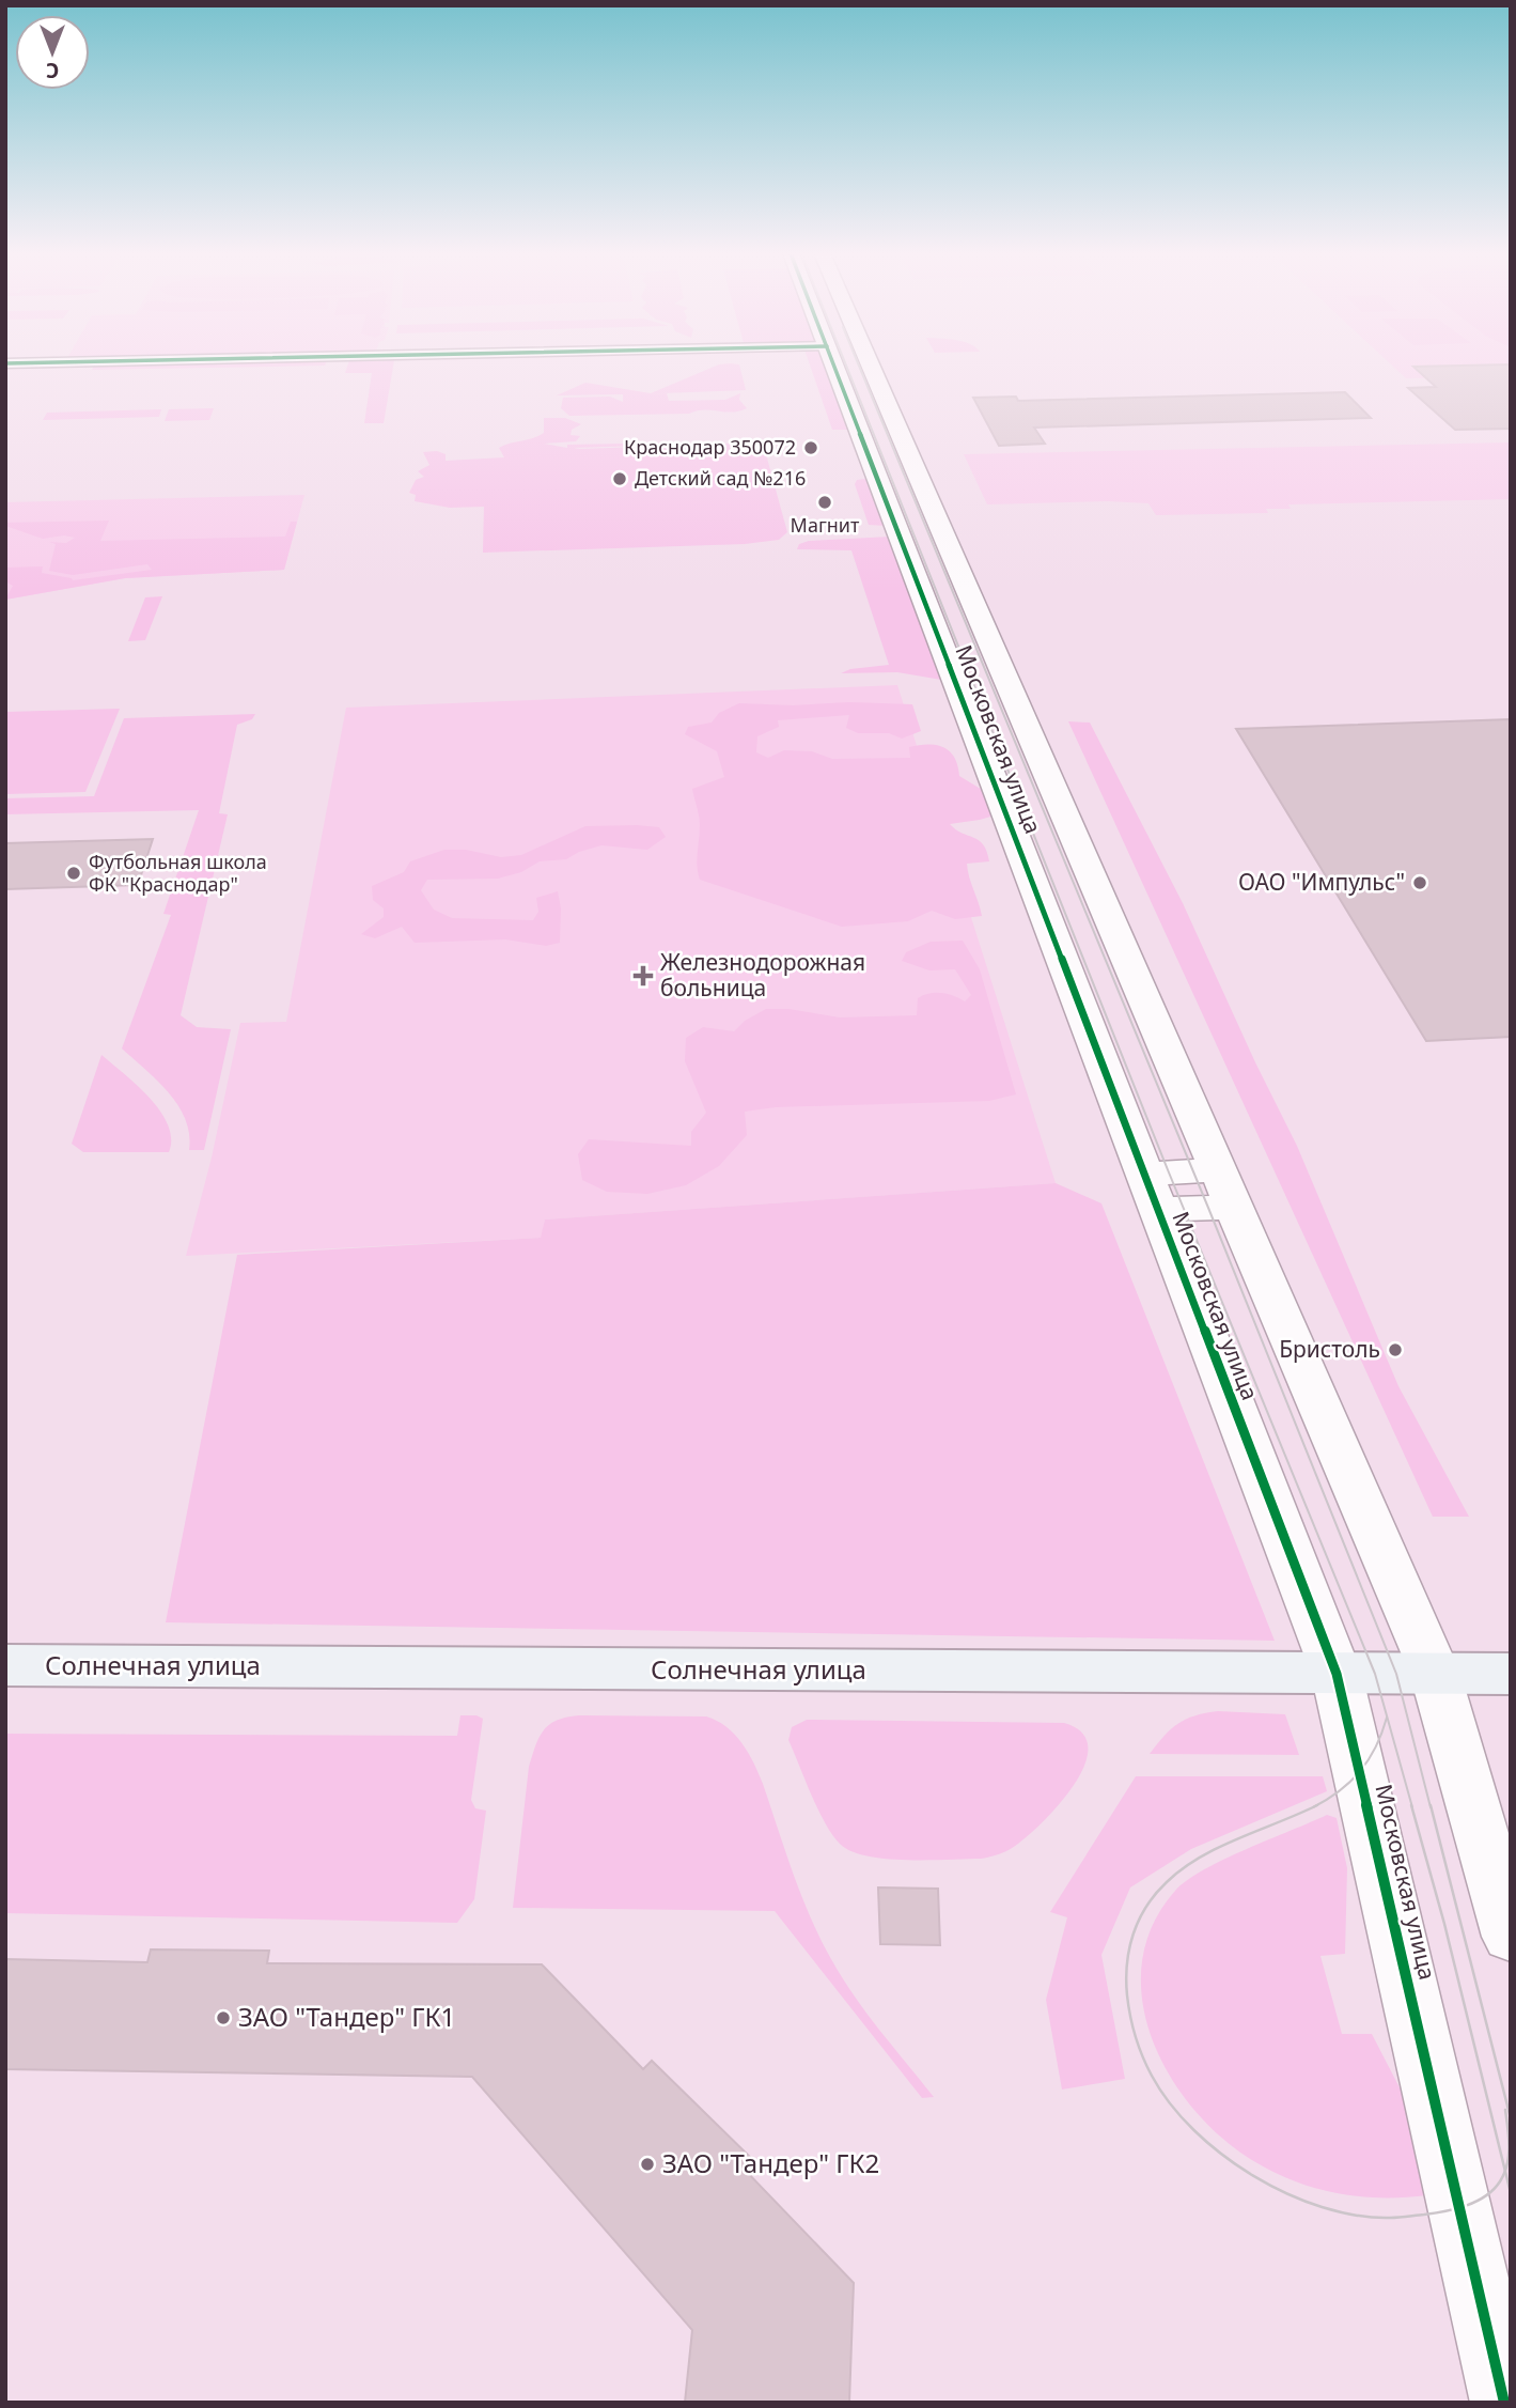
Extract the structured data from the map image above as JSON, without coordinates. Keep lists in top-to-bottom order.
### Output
{
  "streets": {
    "main road": ["Солнечная улица"],
    "street": ["Московская улица"]
  },
  "crossings": [
    ["Московская улица", "Солнечная улица"]
  ],
  "places": {
    "other": [
      "Краснодар 350072",
      "Детский сад №216",
      "Магнит",
      "Футбольная школа ФК \"Краснодар\"",
      "ОАО \"Импульс\"",
      "Бристоль",
      "ЗАО \"Тандер\" ГК1",
      "ЗАО \"Тандер\" ГК2"
    ],
    "health": ["Железнодорожная больница"]
  },
  "north": "bottom"
}
